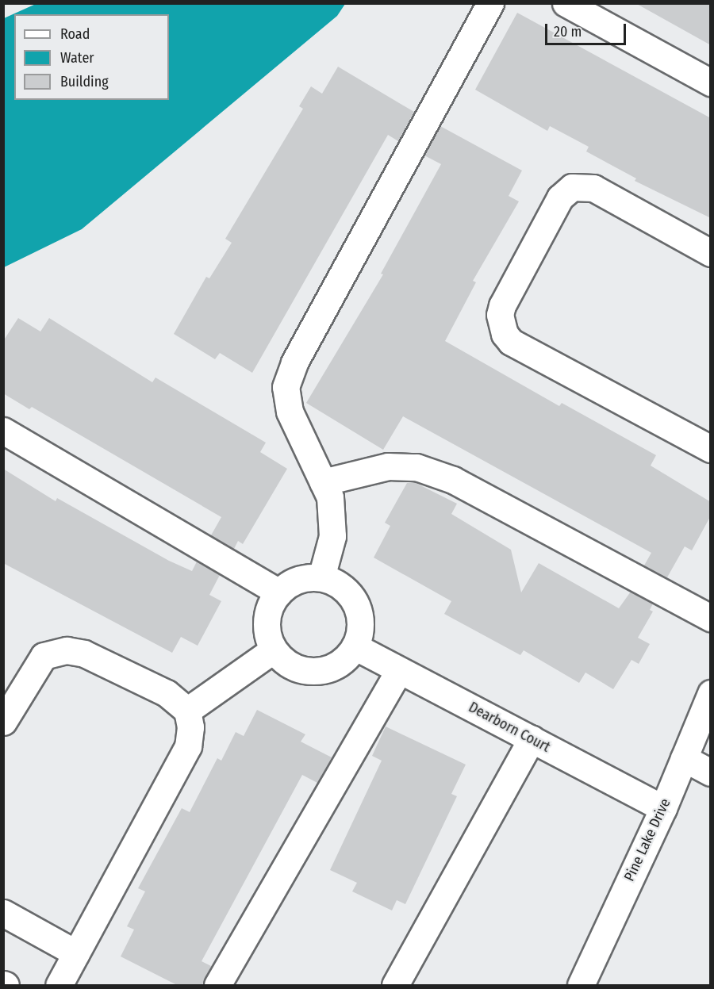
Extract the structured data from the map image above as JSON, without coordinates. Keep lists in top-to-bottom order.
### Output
{
  "streets": {
    "street": ["Dearborn Court", "Pine Lake Drive"]
  },
  "crossings": [
    ["Dearborn Court", "Pine Lake Drive"]
  ],
  "legend": ["Road", "Water", "Building"],
  "scale_bar": "20 m"
}
